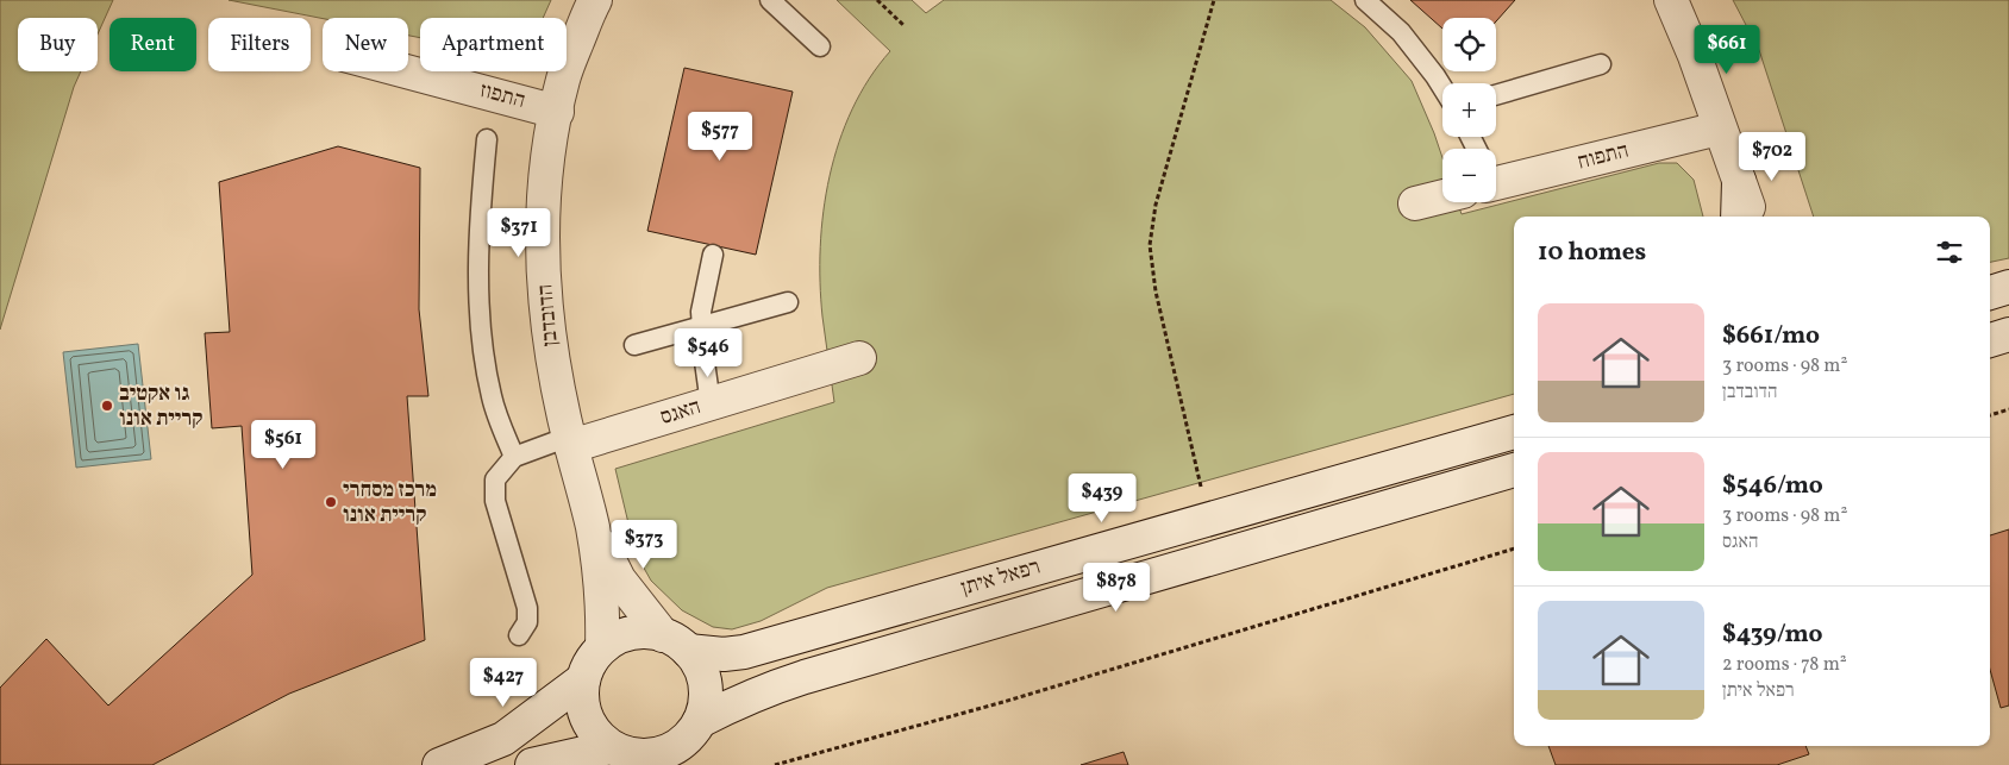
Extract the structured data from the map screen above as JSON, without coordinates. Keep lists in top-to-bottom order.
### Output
{
  "streets": {
    "street": [
      "התפוז",
      "התפוח",
      "הדובדבן",
      "האגס",
      "רפאל איתן"
    ]
  },
  "crossings": [
    ["התפוז", "הדובדבן"],
    ["הדובדבן", "האגס"],
    ["הדובדבן", "רפאל איתן"]
  ],
  "places": ["גו אקטיב קריית אונו", "מרכז מסחרי קריית אונו"],
  "page": {
    "map_buttons": ["+", "−"],
    "chip": [
      "Buy",
      "Rent",
      "Filters",
      "New",
      "Apartment"
    ],
    "price": [
      "$661",
      "$577",
      "$702",
      "$371",
      "$546",
      "$561",
      "$439",
      "$373",
      "$878",
      "$427"
    ],
    "heading": "10 homes",
    "list": [
      {
        "name": "$661/mo",
        "note": "3 rooms · 98 m² · הדובדבן"
      },
      {
        "name": "$546/mo",
        "note": "3 rooms · 98 m² · האגס"
      },
      {
        "name": "$439/mo",
        "note": "2 rooms · 78 m² · רפאל איתן"
      }
    ]
  }
}
